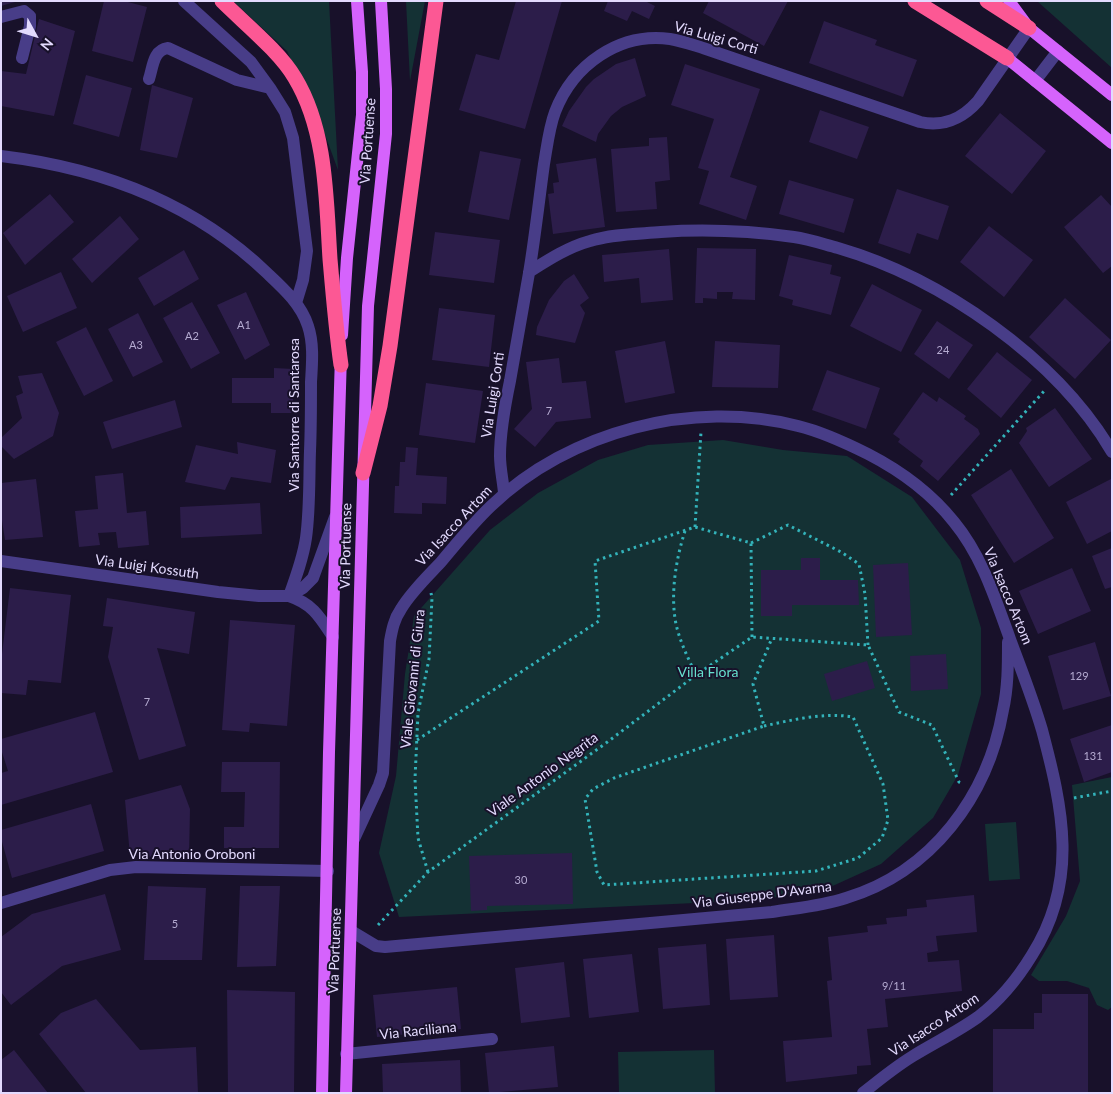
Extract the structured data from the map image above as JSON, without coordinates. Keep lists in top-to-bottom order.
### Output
{
  "streets": {
    "main road": ["Via Portuense"],
    "street": [
      "Via Luigi Corti",
      "Via Santorre di Santarosa",
      "Via Isacco Artom",
      "Via Luigi Kossuth",
      "Via Antonio Oroboni",
      "Via Giuseppe D'Avarna",
      "Via Raciliana"
    ],
    "path": ["Viale Giovanni di Giura", "Viale Antonio Negrita"]
  },
  "crossings": [
    ["Via Luigi Corti", "Via Isacco Artom"],
    ["Via Portuense", "Via Isacco Artom"],
    ["Via Portuense", "Via Luigi Kossuth"],
    ["Via Portuense", "Via Antonio Oroboni"],
    ["Via Portuense", "Via Giuseppe D'Avarna"],
    ["Via Portuense", "Via Raciliana"],
    ["Via Santorre di Santarosa", "Via Luigi Kossuth"],
    ["Via Isacco Artom", "Viale Giovanni di Giura"],
    ["Via Isacco Artom", "Via Giuseppe D'Avarna"],
    ["Viale Giovanni di Giura", "Viale Antonio Negrita"]
  ],
  "parks": ["Villa Flora"],
  "house_numbers": [
    "A1",
    "A2",
    "A3",
    "24",
    "7",
    "129",
    "7",
    "131",
    "30",
    "5",
    "9/11"
  ],
  "north": "bottom right"
}
